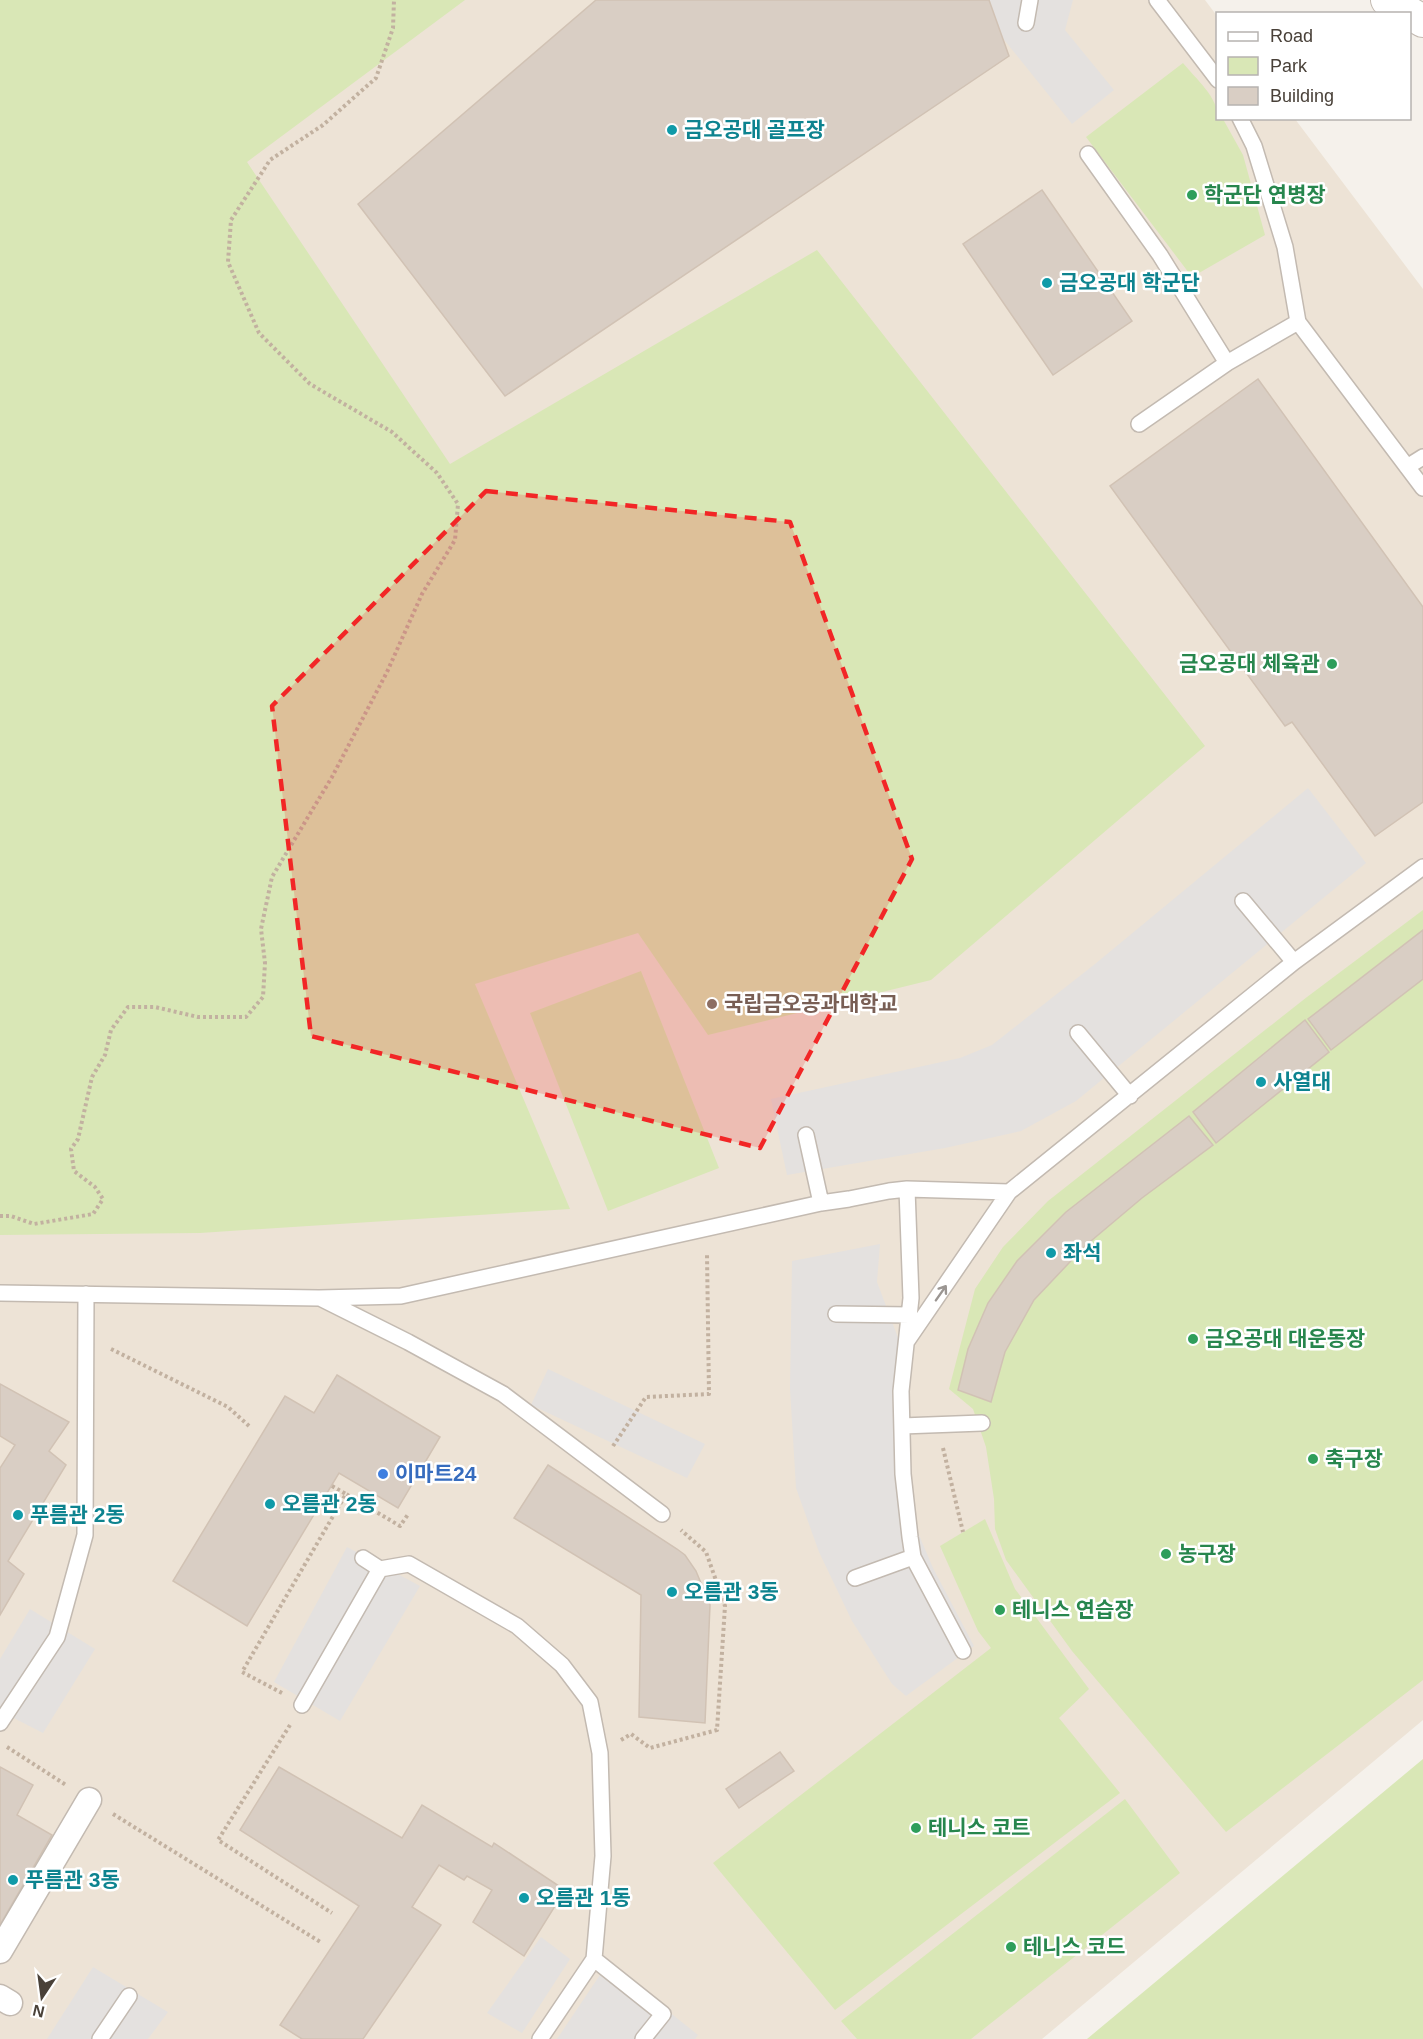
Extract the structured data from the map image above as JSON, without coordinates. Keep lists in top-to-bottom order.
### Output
{
  "places": [
    "금오공대 골프장",
    "학군단 연병장",
    "금오공대 학군단",
    "금오공대 체육관",
    "국립금오공과대학교",
    "사열대",
    "좌석",
    "금오공대 대운동장",
    "축구장",
    "이마트24",
    "오름관 2동",
    "푸름관 2동",
    "농구장",
    "오름관 3동",
    "테니스 연습장",
    "테니스 코트",
    "푸름관 3동",
    "오름관 1동",
    "테니스 코드"
  ],
  "legend": ["Road", "Park", "Building"],
  "north": "bottom"
}
